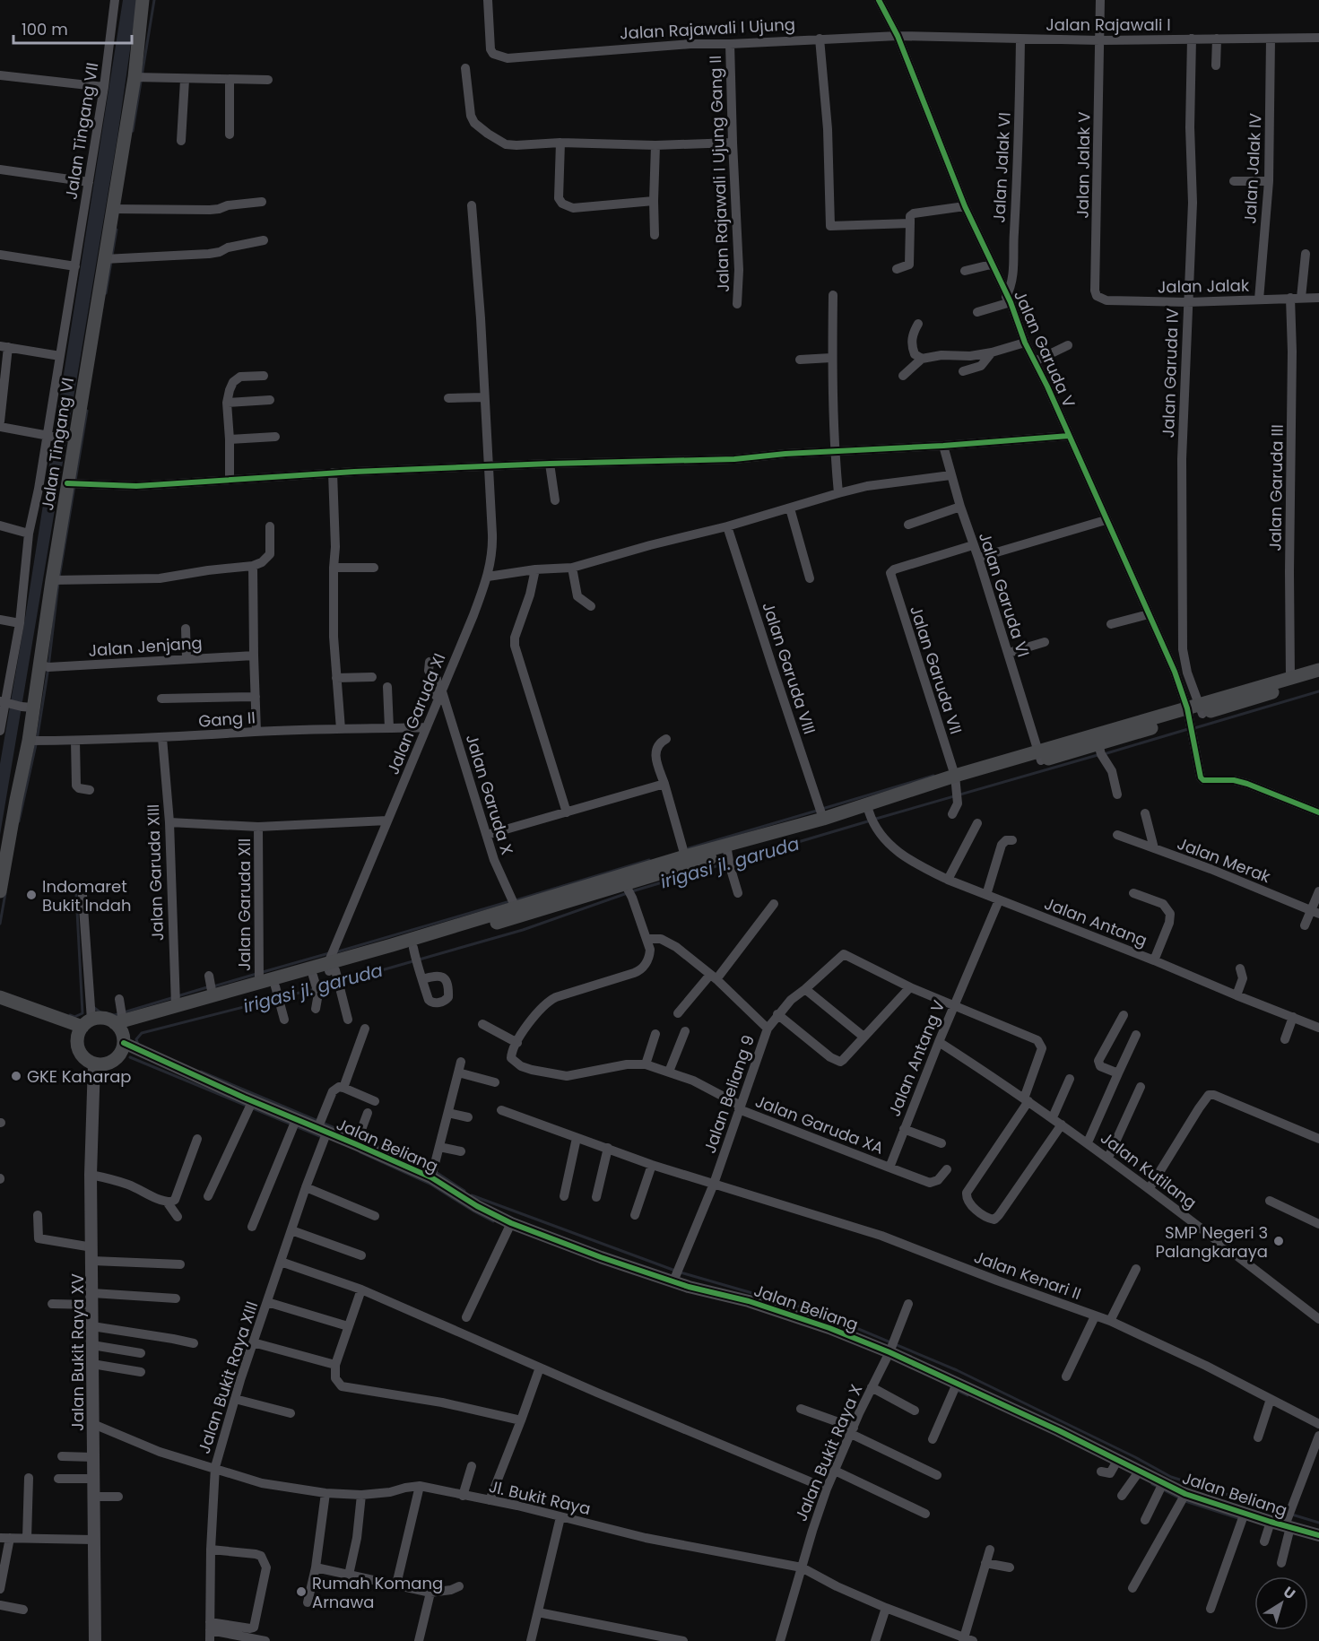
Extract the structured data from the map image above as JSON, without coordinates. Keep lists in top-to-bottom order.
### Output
{
  "streets": {
    "main road": ["Jalan Tingang VI"],
    "street": [
      "Jalan Rajawali I",
      "Jalan Rajawali I Ujung",
      "Jalan Tingang VII",
      "Jalan Jalak V",
      "Jalan Jalak VI",
      "Jalan Jalak IV",
      "Jalan Rajawali I Ujung Gang II",
      "Jalan Jalak",
      "Jalan Garuda V",
      "Jalan Garuda IV",
      "Jalan Garuda III",
      "Jalan Garuda VI",
      "Jalan Jenjang",
      "Jalan Garuda VIII",
      "Jalan Garuda VII",
      "Jalan Garuda XI",
      "Gang II",
      "Jalan Garuda X",
      "Jalan Merak",
      "Jalan Garuda XIII",
      "Jalan Garuda XII",
      "Jalan Antang",
      "Jalan Antang V",
      "Jalan Beliang 9",
      "Jalan Garuda XA",
      "Jalan Beliang",
      "Jalan Kutilang",
      "Jalan Kenari II",
      "Jalan Bukit Raya XV",
      "Jalan Bukit Raya XIII",
      "Jalan Bukit Raya X",
      "Jl. Bukit Raya"
    ]
  },
  "crossings": [
    ["Jalan Rajawali I", "Jalan Rajawali I Ujung"],
    ["Jalan Rajawali I", "Jalan Jalak V"],
    ["Jalan Rajawali I", "Jalan Jalak VI"],
    ["Jalan Rajawali I", "Jalan Jalak IV"],
    ["Jalan Rajawali I", "Jalan Garuda V"],
    ["Jalan Rajawali I", "Jalan Garuda IV"],
    ["Jalan Rajawali I Ujung", "Jalan Rajawali I Ujung Gang II"],
    ["Jalan Rajawali I Ujung", "Jalan Garuda V"],
    ["Jalan Jalak V", "Jalan Jalak"],
    ["Jalan Jalak VI", "Jalan Garuda V"],
    ["Jalan Jalak IV", "Jalan Jalak"],
    ["Jalan Jalak", "Jalan Garuda IV"],
    ["Jalan Jalak", "Jalan Garuda III"],
    ["Jalan Garuda V", "Jalan Garuda IV"],
    ["Jalan Tingang VI", "Jalan Jenjang"],
    ["Jalan Tingang VI", "Gang II"],
    ["Jalan Garuda VI", "Jalan Garuda VII"],
    ["Jalan Garuda XI", "Gang II"],
    ["Jalan Garuda XI", "Jalan Garuda X"],
    ["Gang II", "Jalan Garuda XIII"],
    ["Jalan Antang", "Jalan Antang V"],
    ["Jalan Antang V", "Jalan Garuda XA"],
    ["Jalan Antang V", "Jalan Kutilang"],
    ["Jalan Beliang 9", "Jalan Garuda XA"],
    ["Jalan Beliang 9", "Jalan Beliang"],
    ["Jalan Beliang 9", "Jalan Kenari II"],
    ["Jalan Beliang", "Jalan Bukit Raya XV"],
    ["Jalan Beliang", "Jalan Bukit Raya XIII"],
    ["Jalan Beliang", "Jalan Bukit Raya X"],
    ["Jalan Bukit Raya XV", "Jl. Bukit Raya"],
    ["Jalan Bukit Raya XIII", "Jl. Bukit Raya"],
    ["Jalan Bukit Raya X", "Jl. Bukit Raya"]
  ],
  "water": ["irigasi jl. garuda"],
  "places": [
    "Indomaret Bukit Indah",
    "GKE Kaharap",
    "SMP Negeri 3 Palangkaraya",
    "Rumah Komang Arnawa"
  ],
  "scale_bar": "100 m",
  "north": "top right"
}
